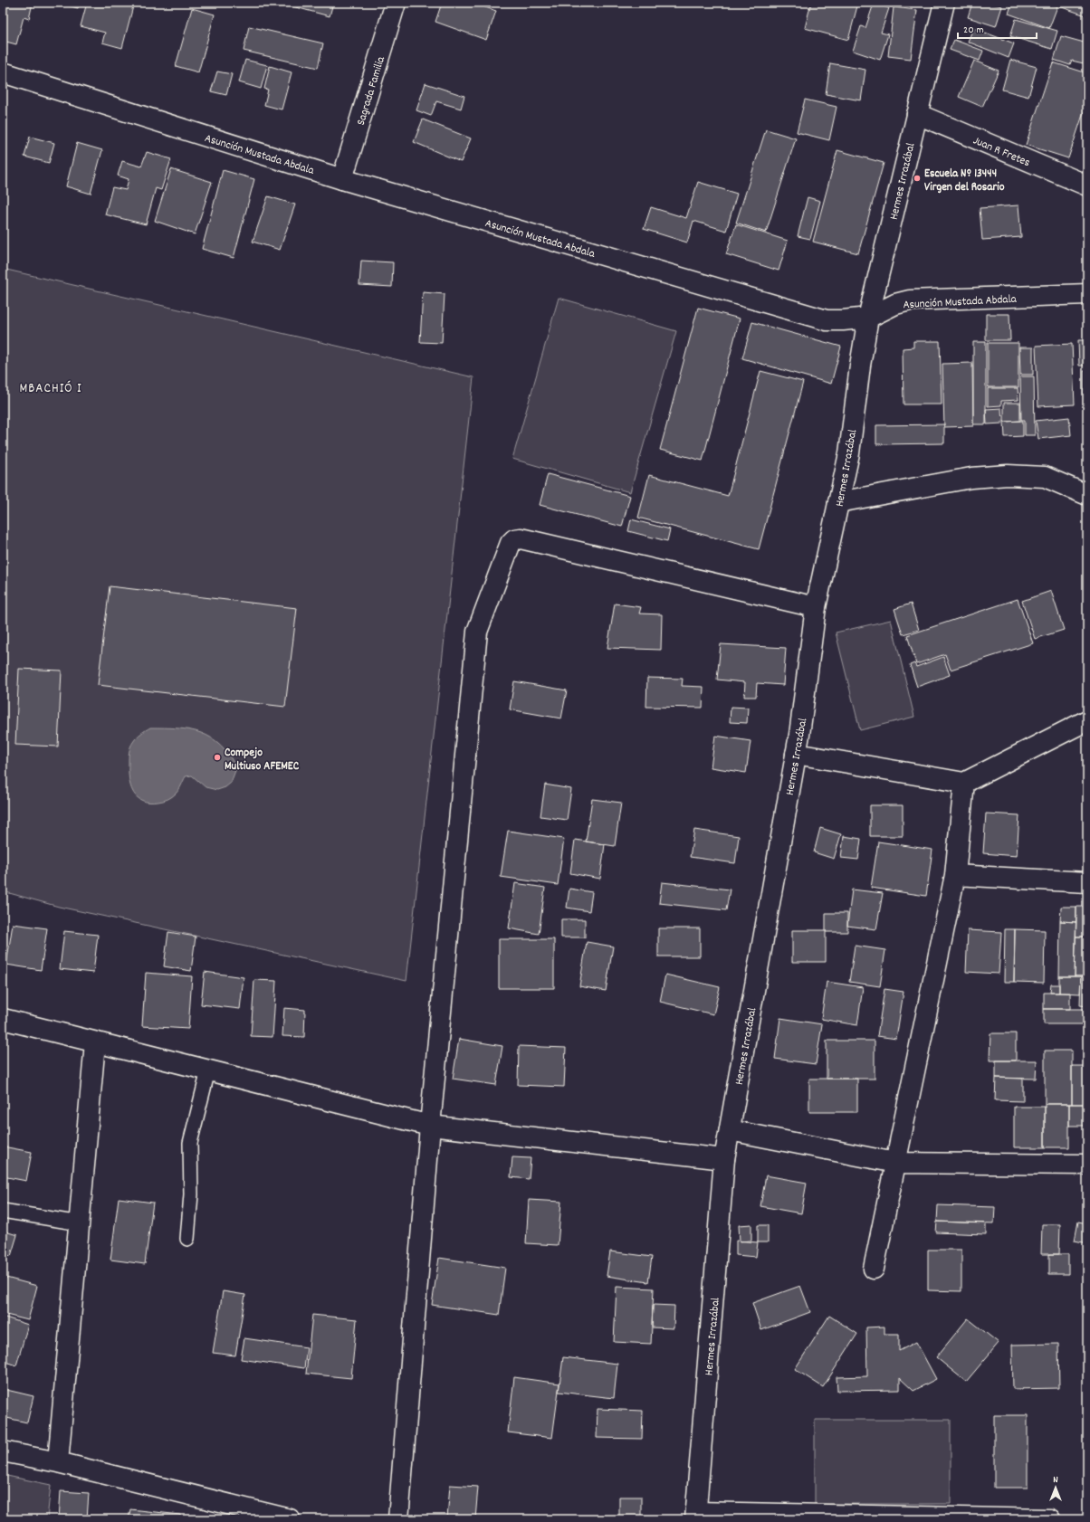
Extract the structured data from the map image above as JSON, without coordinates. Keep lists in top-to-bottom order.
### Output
{
  "streets": {
    "street": [
      "Sagrada Familia",
      "Juan R Fretes",
      "Asunción Mustada Abdala",
      "Hermes Irrazábal"
    ]
  },
  "crossings": [
    ["Sagrada Familia", "Asunción Mustada Abdala"],
    ["Juan R Fretes", "Hermes Irrazábal"],
    ["Asunción Mustada Abdala", "Hermes Irrazábal"]
  ],
  "districts": ["MBACHIÓ I"],
  "places": ["Escuela Nº 13444 Virgen del Rosario", "Compejo Multiuso AFEMEC"],
  "scale_bar": "20 m",
  "north": "top"
}
